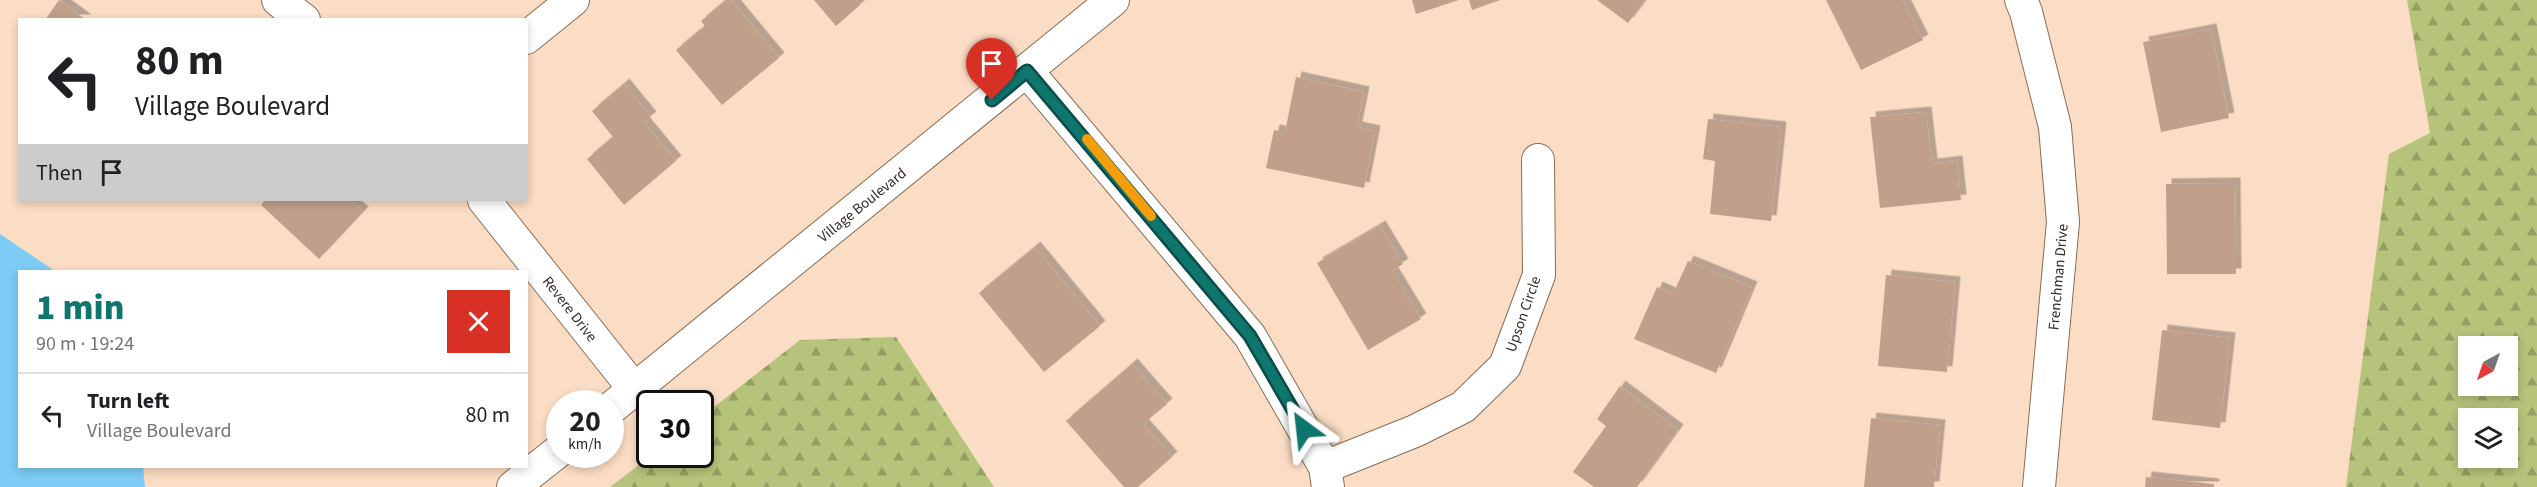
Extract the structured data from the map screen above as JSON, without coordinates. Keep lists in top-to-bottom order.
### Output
{
  "streets": {
    "street": [
      "Village Boulevard",
      "Frenchman Drive",
      "Revere Drive",
      "Upson Circle"
    ]
  },
  "crossings": [
    ["Village Boulevard", "Revere Drive"]
  ],
  "north": "bottom left",
  "page": {
    "turn": ["80 m", "Village Boulevard"],
    "then": "Then",
    "heading": ["1 min", "90 m · 19:24"],
    "list": [
      {
        "name": "Turn left",
        "note": "Village Boulevard",
        "value": "80 m"
      }
    ],
    "speed": "20 km/h",
    "limit": "30"
  }
}
